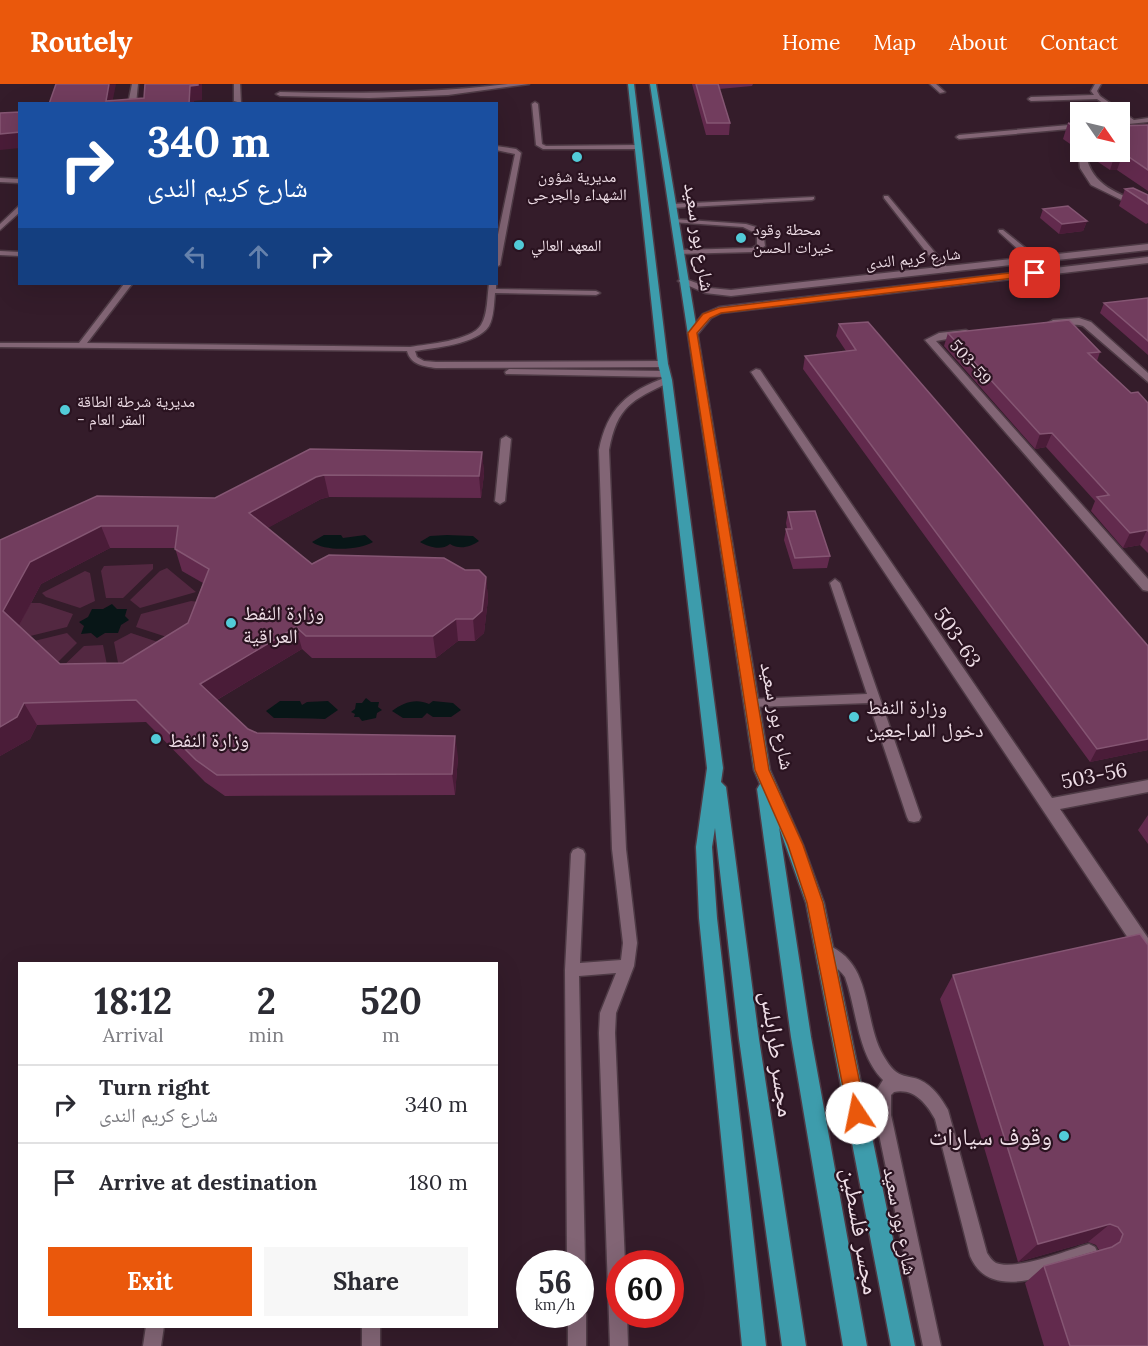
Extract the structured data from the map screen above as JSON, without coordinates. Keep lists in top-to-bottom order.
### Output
{
  "streets": {
    "main road": ["شارع بور سعيد", "مجسر طرابلس", "مجسر فلسطين"],
    "street": [
      "شارع كريم الندى",
      "503-59",
      "503-63",
      "503-56"
    ]
  },
  "crossings": [
    ["شارع بور سعيد", "شارع كريم الندى"],
    ["شارع بور سعيد", "مجسر فلسطين"],
    ["503-63", "503-56"]
  ],
  "places": [
    "مديرية شؤون الشهداء والجرحى",
    "محطة وقود خيرات الحسن",
    "المعهد العالي",
    "مديرية شرطة الطاقة - المقر العام",
    "وزارة النفط العراقية",
    "وزارة النفط دخول المراجعين",
    "وزارة النفط",
    "وقوف سيارات"
  ],
  "north": "bottom right",
  "page": {
    "header": "Routely",
    "nav": [
      "Home",
      "Map",
      "About",
      "Contact"
    ],
    "turn": ["340 m", "شارع كريم الندى"],
    "eta": [
      "18:12",
      "Arrival",
      "2",
      "min",
      "520",
      "m"
    ],
    "list": [
      {
        "name": "Turn right",
        "note": "شارع كريم الندى",
        "value": "340 m"
      },
      {
        "name": "Arrive at destination",
        "value": "180 m"
      }
    ],
    "buttons": ["Exit", "Share"],
    "speed": "56 km/h",
    "limit": "60"
  }
}
